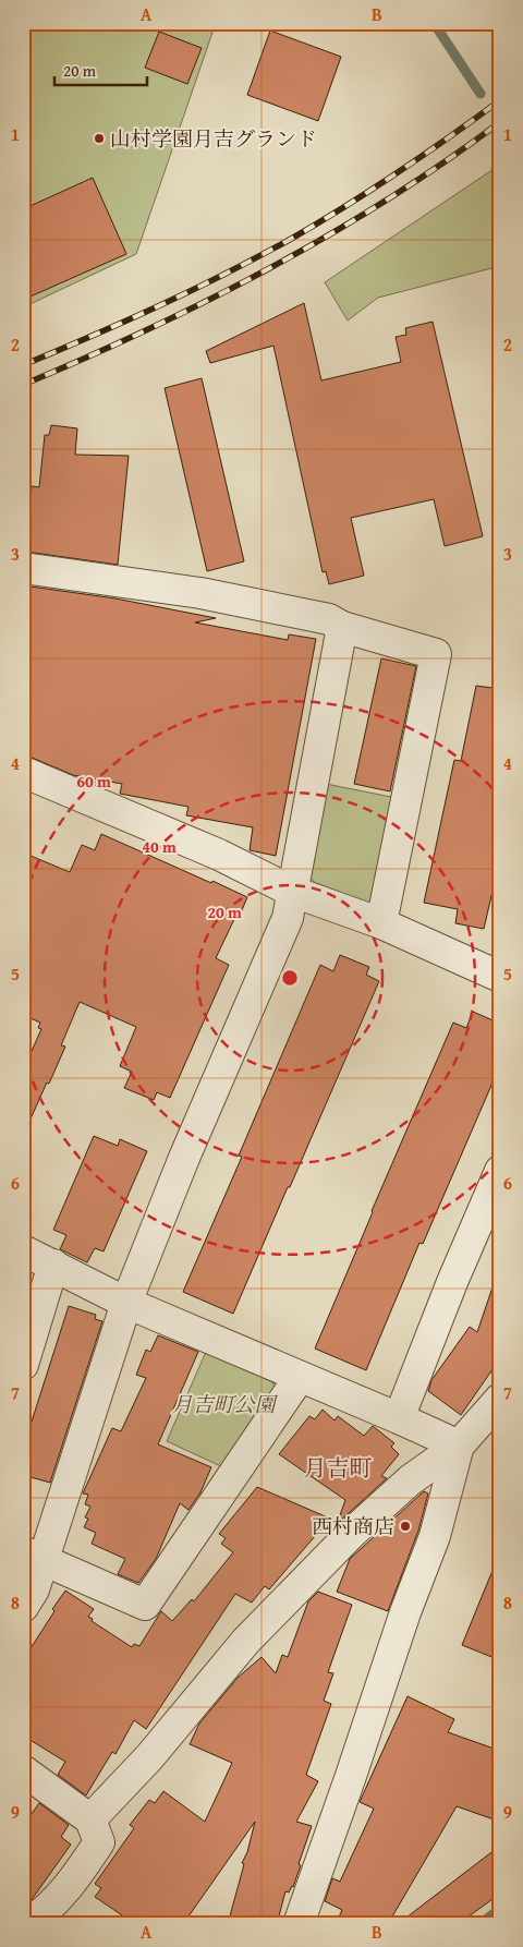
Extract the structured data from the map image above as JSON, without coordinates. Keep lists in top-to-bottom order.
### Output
{
  "districts": ["月吉町"],
  "parks": ["月吉町公園"],
  "places": ["山村学園月吉グランド", "西村商店"],
  "scale_bar": "20 m",
  "grid": {
    "columns": ["A", "B"],
    "rows": [
      "1",
      "2",
      "3",
      "4",
      "5",
      "6",
      "7",
      "8",
      "9"
    ]
  },
  "rings": ["60 m", "40 m", "20 m"]
}
